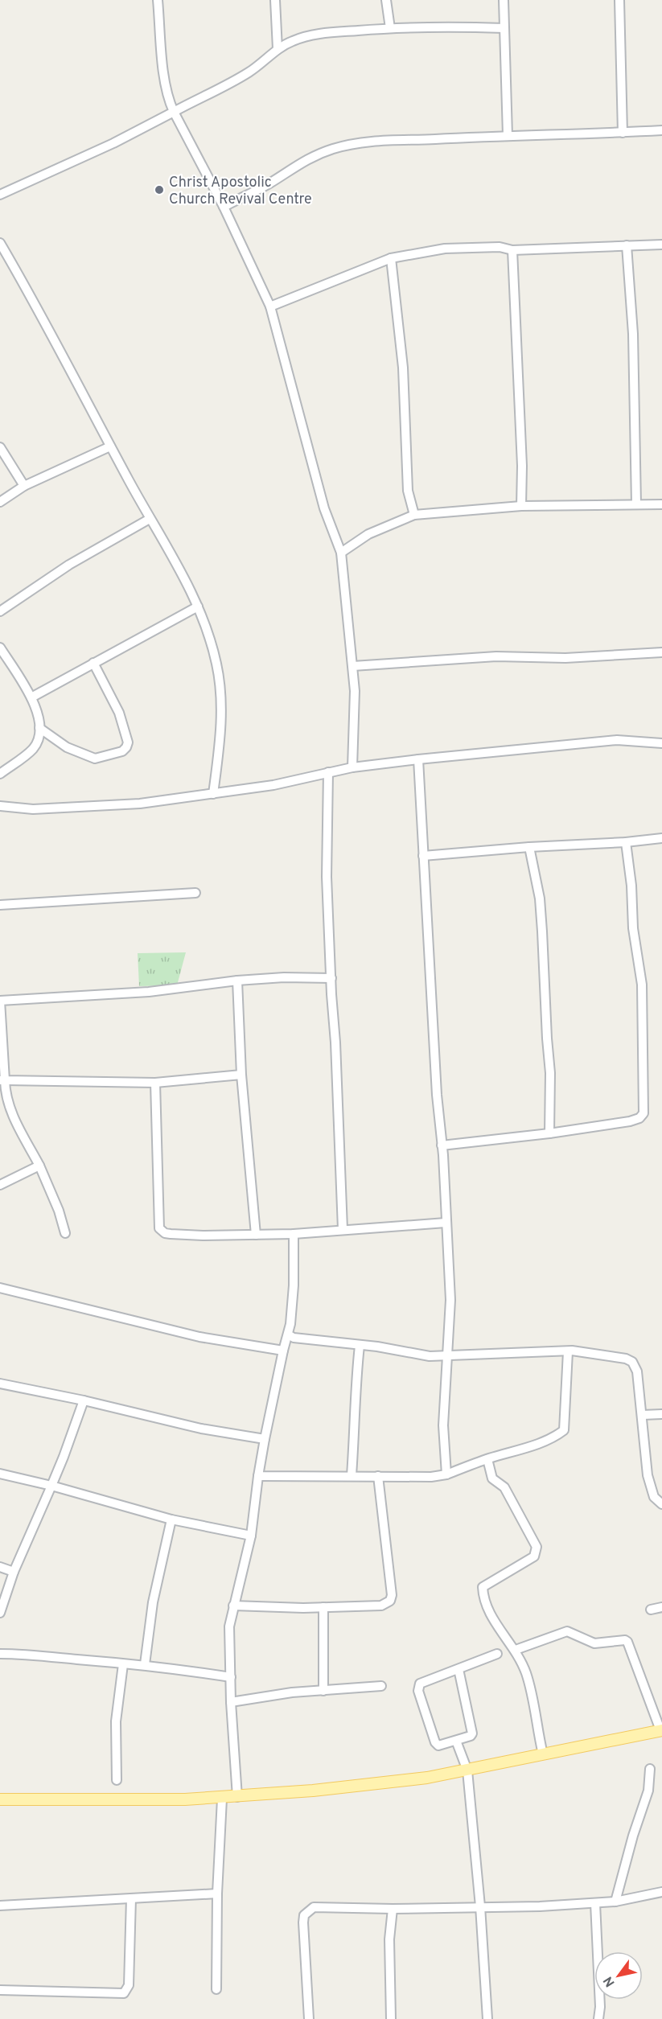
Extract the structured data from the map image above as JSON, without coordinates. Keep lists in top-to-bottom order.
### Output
{
  "places": ["Christ Apostolic Church Revival Centre"],
  "north": "bottom left"
}
